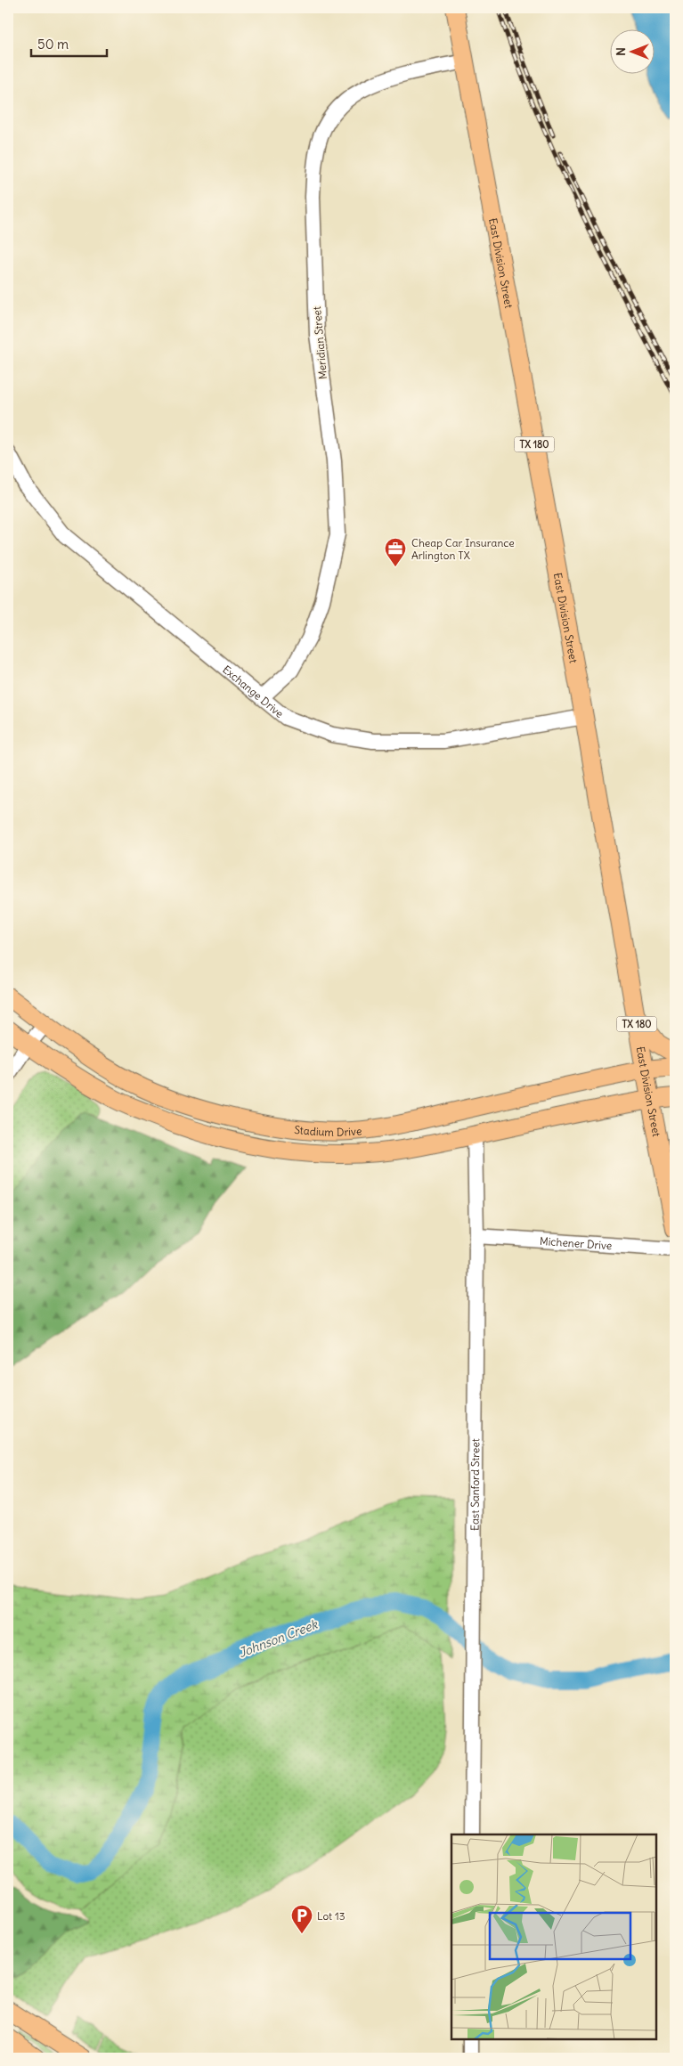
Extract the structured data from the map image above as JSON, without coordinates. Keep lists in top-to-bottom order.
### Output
{
  "streets": {
    "main road": ["East Division Street", "TX 180", "Stadium Drive"],
    "street": [
      "Meridian Street",
      "Exchange Drive",
      "Michener Drive",
      "East Sanford Street"
    ]
  },
  "crossings": [
    ["East Division Street", "Meridian Street"],
    ["East Division Street", "Exchange Drive"],
    ["East Division Street", "Stadium Drive"],
    ["Meridian Street", "Exchange Drive"],
    ["Michener Drive", "East Sanford Street"]
  ],
  "water": ["Johnson Creek"],
  "places": {
    "office": ["Cheap Car Insurance Arlington TX"],
    "parking": ["Lot 13"]
  },
  "scale_bar": "50 m",
  "north": "left"
}
